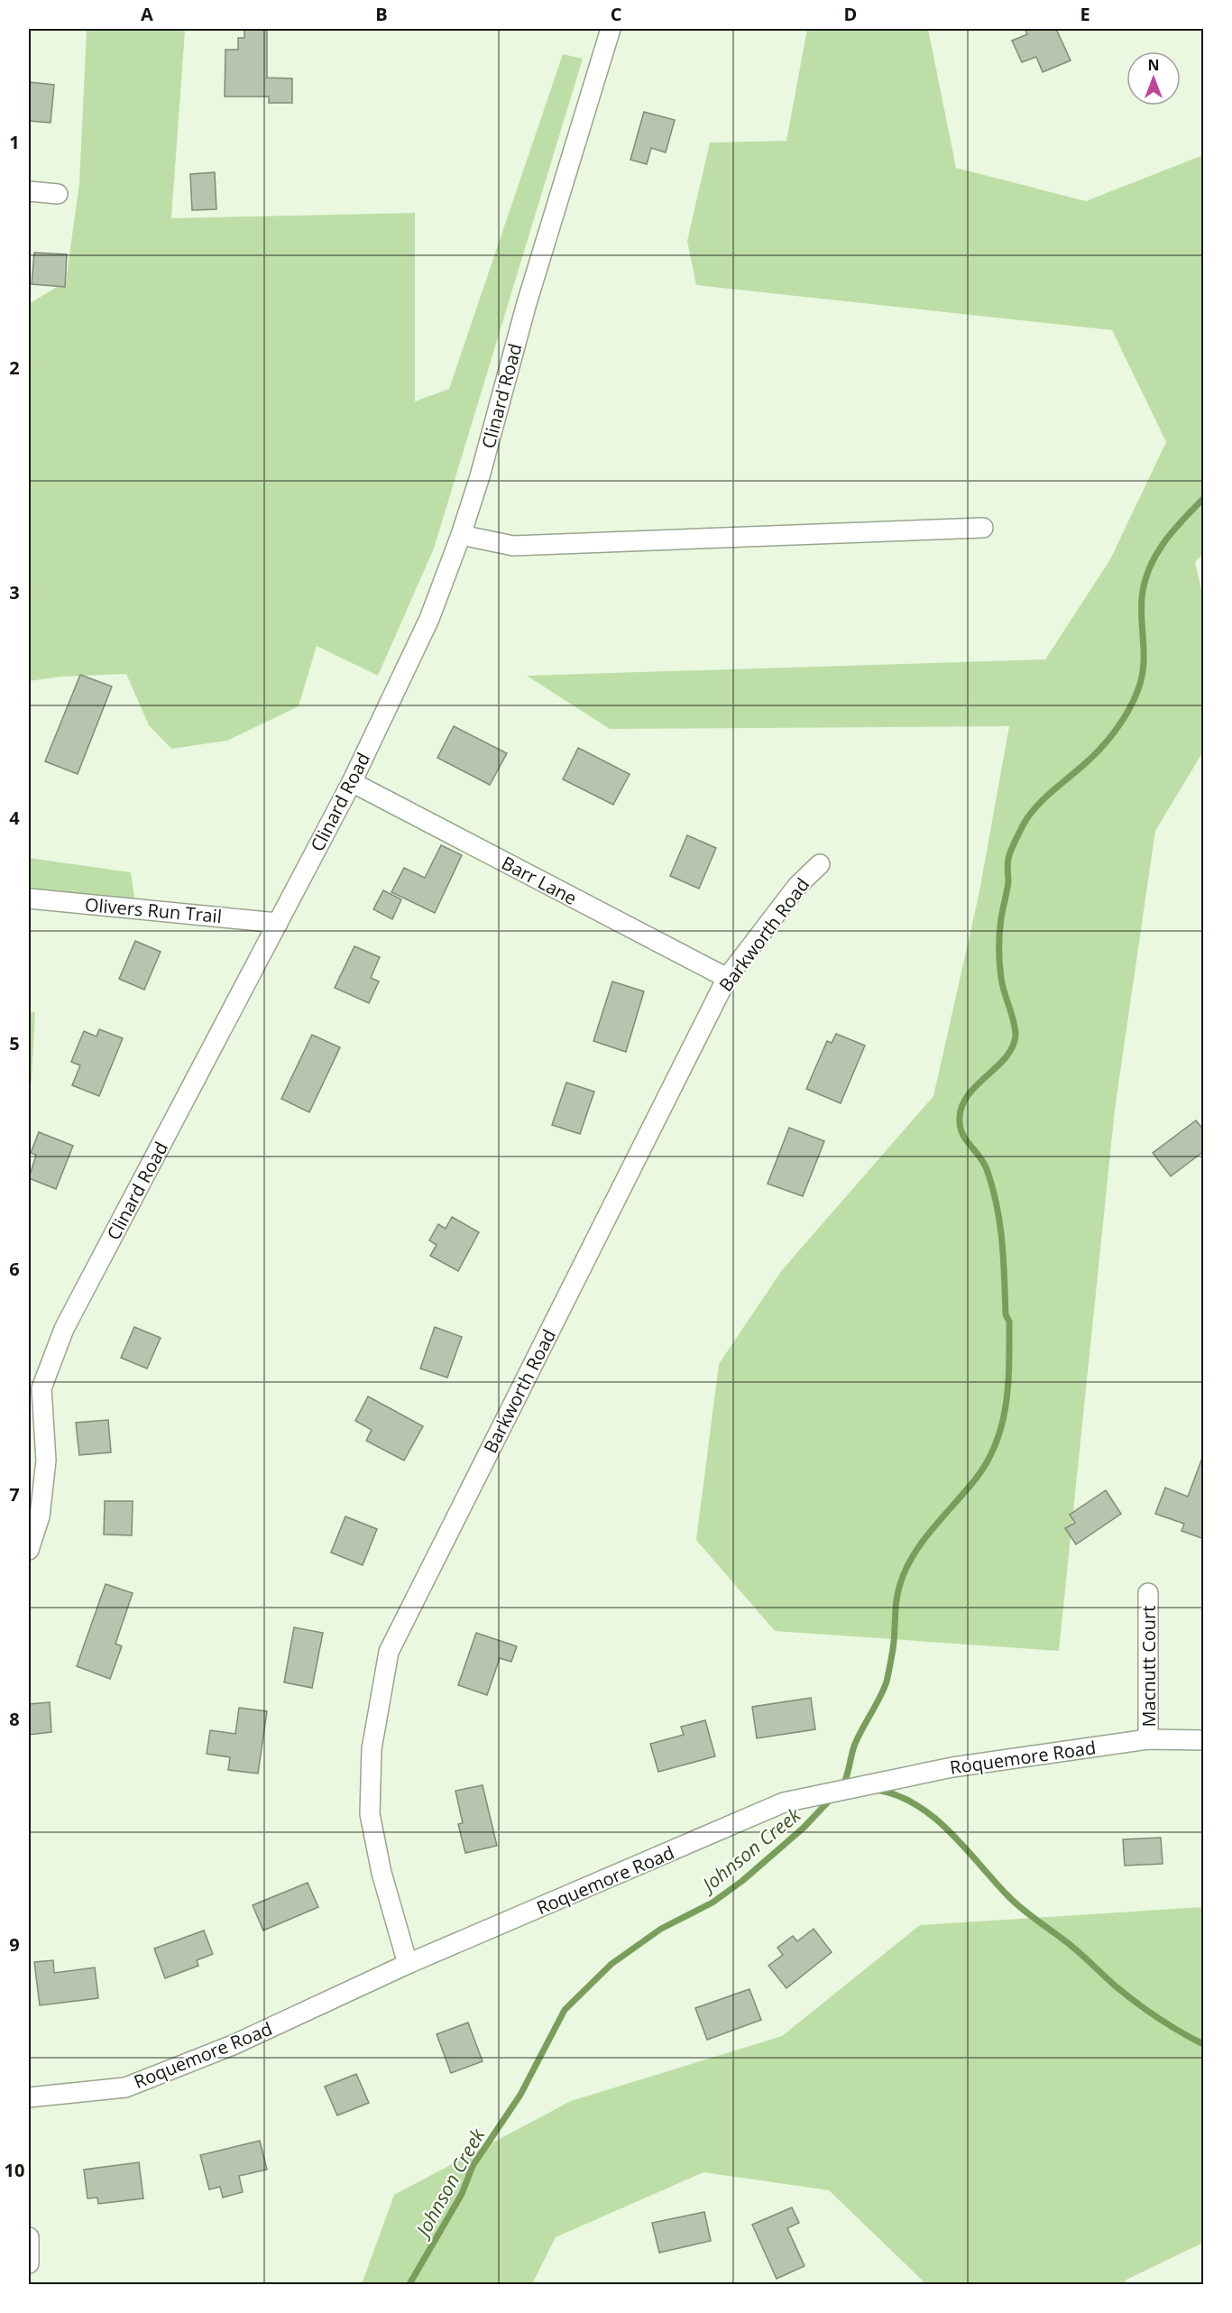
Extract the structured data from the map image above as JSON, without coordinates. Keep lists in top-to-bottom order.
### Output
{
  "streets": {
    "street": [
      "Clinard Road",
      "Barr Lane",
      "Olivers Run Trail",
      "Barkworth Road",
      "Macnutt Court",
      "Roquemore Road"
    ]
  },
  "crossings": [
    ["Clinard Road", "Barr Lane"],
    ["Clinard Road", "Olivers Run Trail"],
    ["Barr Lane", "Barkworth Road"],
    ["Barkworth Road", "Roquemore Road"],
    ["Macnutt Court", "Roquemore Road"]
  ],
  "water": ["Johnson Creek"],
  "north": "top",
  "grid": {
    "columns": [
      "A",
      "B",
      "C",
      "D",
      "E"
    ],
    "rows": [
      "1",
      "2",
      "3",
      "4",
      "5",
      "6",
      "7",
      "8",
      "9",
      "10"
    ]
  }
}
